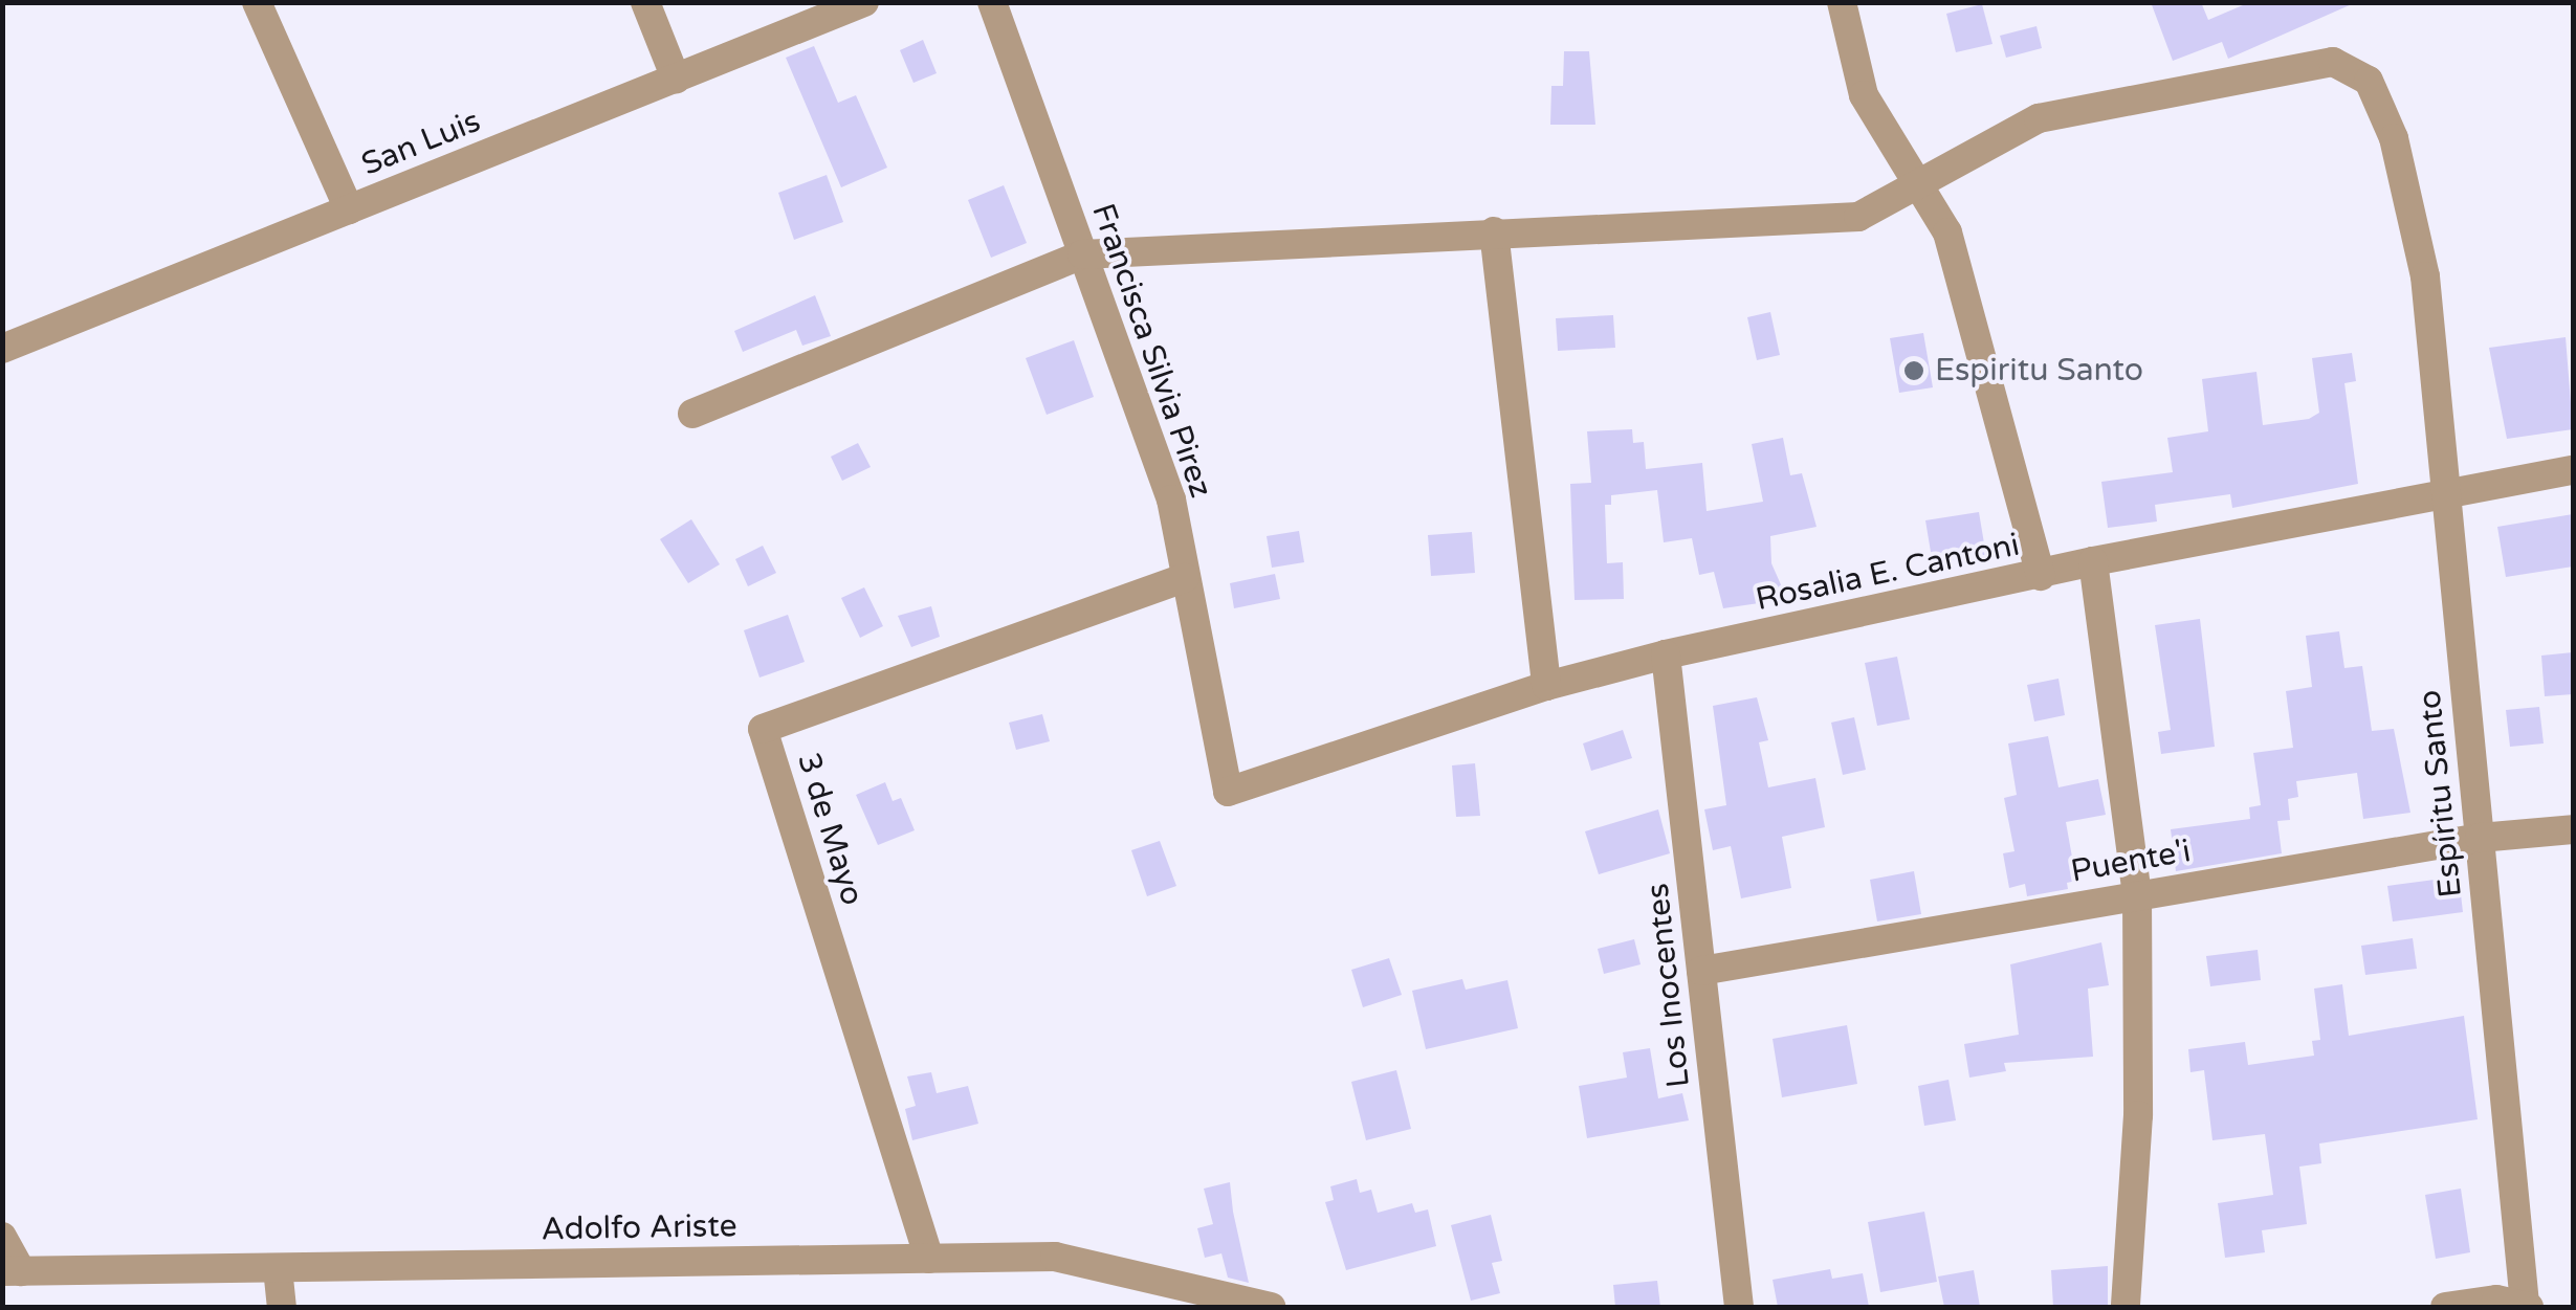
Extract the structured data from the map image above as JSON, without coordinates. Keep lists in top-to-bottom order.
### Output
{
  "streets": {
    "street": [
      "San Luis",
      "Francisca Silvia Pirez",
      "Rosalia E. Cantoni",
      "Espíritu Santo",
      "3 de Mayo",
      "Puente'i",
      "Los Inocentes",
      "Adolfo Ariste"
    ]
  },
  "crossings": [
    ["Francisca Silvia Pirez", "Rosalia E. Cantoni"],
    ["Francisca Silvia Pirez", "Espíritu Santo"],
    ["Francisca Silvia Pirez", "3 de Mayo"],
    ["Rosalia E. Cantoni", "Espíritu Santo"],
    ["Rosalia E. Cantoni", "Los Inocentes"],
    ["Espíritu Santo", "Puente'i"],
    ["3 de Mayo", "Adolfo Ariste"],
    ["Puente'i", "Los Inocentes"]
  ],
  "places": ["Espiritu Santo"]
}
